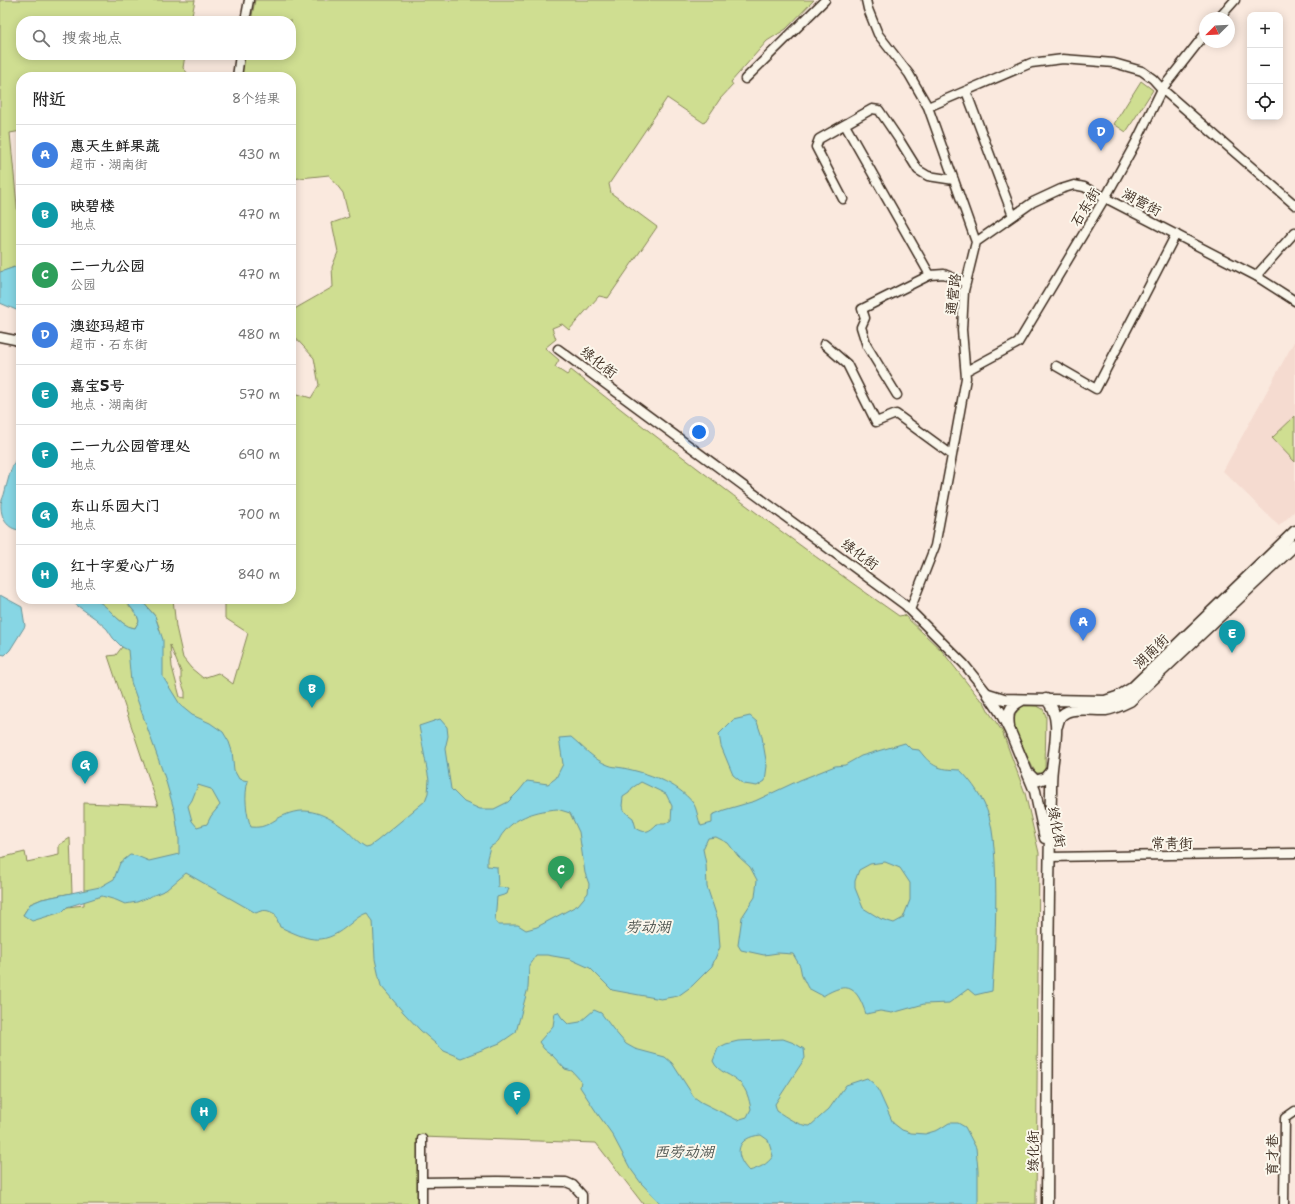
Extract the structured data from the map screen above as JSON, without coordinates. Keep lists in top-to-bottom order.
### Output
{
  "streets": {
    "main road": ["绿化街", "湖南街"],
    "street": [
      "湖营街",
      "石东街",
      "通营路",
      "常青街",
      "育才巷"
    ]
  },
  "crossings": [
    ["湖营街", "石东街"],
    ["湖营街", "通营路"],
    ["石东街", "通营路"],
    ["通营路", "绿化街"],
    ["绿化街", "湖南街"],
    ["绿化街", "常青街"]
  ],
  "water": ["劳动湖", "西劳动湖"],
  "north": "bottom left",
  "page": {
    "map_buttons": ["+", "−"],
    "search": "搜索地点",
    "heading": ["附近", "8个结果"],
    "pins": [
      "D",
      "A",
      "E",
      "B",
      "G",
      "C",
      "F",
      "H"
    ],
    "list": [
      {
        "mark": "A",
        "name": "惠天生鲜果蔬",
        "note": "超市 · 湖南街",
        "value": "430 m"
      },
      {
        "mark": "B",
        "name": "映碧楼",
        "note": "地点",
        "value": "470 m"
      },
      {
        "mark": "C",
        "name": "二一九公园",
        "note": "公园",
        "value": "470 m"
      },
      {
        "mark": "D",
        "name": "澳迩玛超市",
        "note": "超市 · 石东街",
        "value": "480 m"
      },
      {
        "mark": "E",
        "name": "嘉宝5号",
        "note": "地点 · 湖南街",
        "value": "570 m"
      },
      {
        "mark": "F",
        "name": "二一九公园管理处",
        "note": "地点",
        "value": "690 m"
      },
      {
        "mark": "G",
        "name": "东山乐园大门",
        "note": "地点",
        "value": "700 m"
      },
      {
        "mark": "H",
        "name": "红十字爱心广场",
        "note": "地点",
        "value": "840 m"
      }
    ]
  }
}
